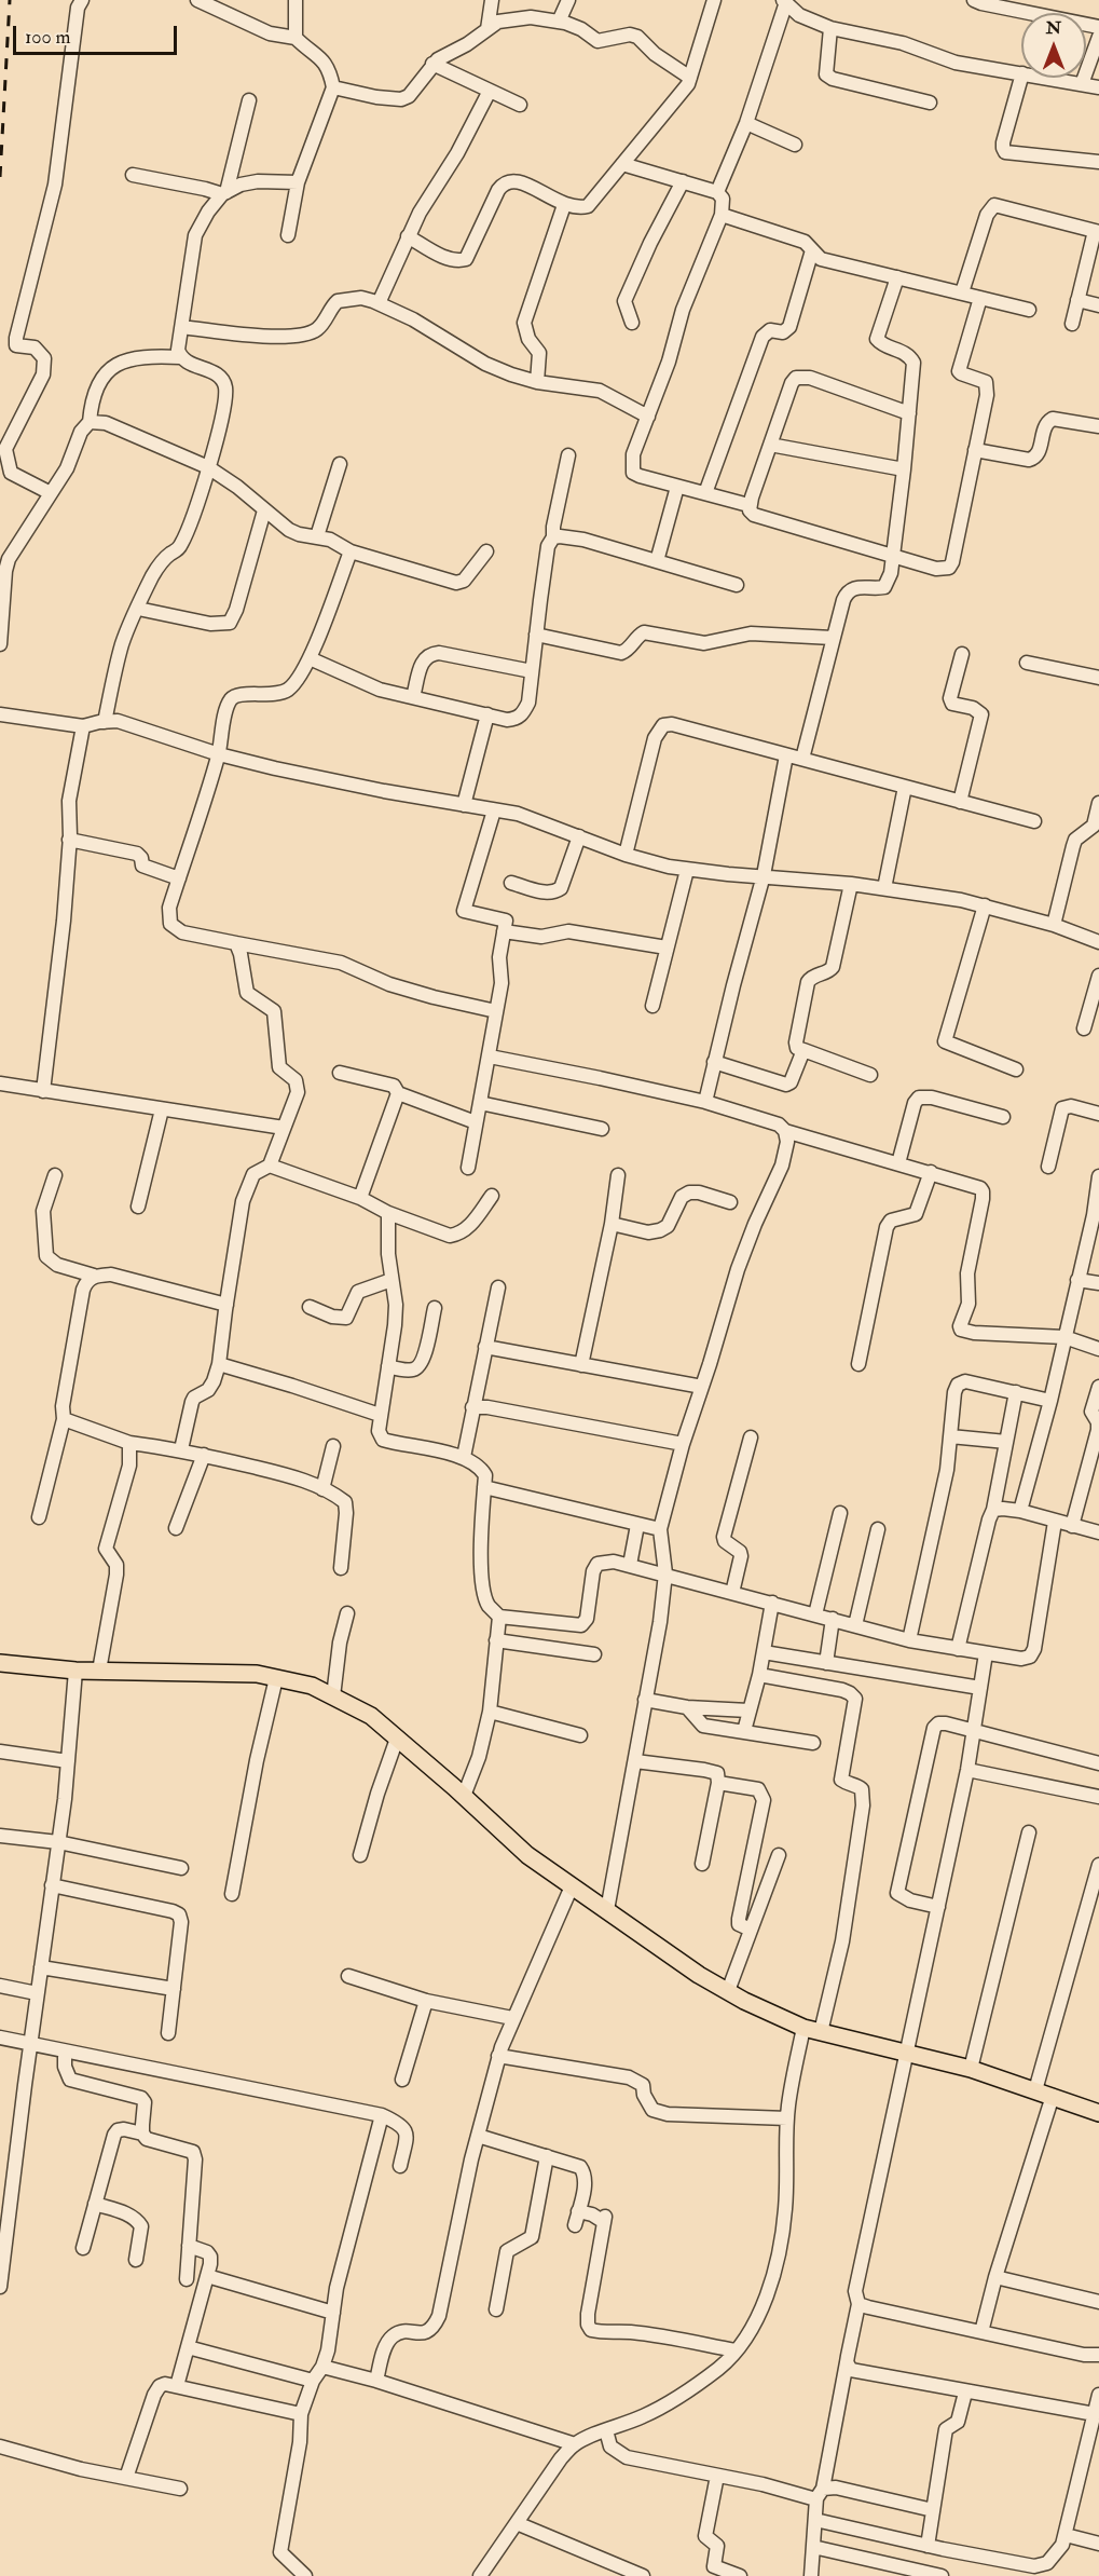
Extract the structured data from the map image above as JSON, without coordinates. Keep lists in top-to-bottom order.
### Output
{
  "scale_bar": "100 m",
  "north": "top"
}
